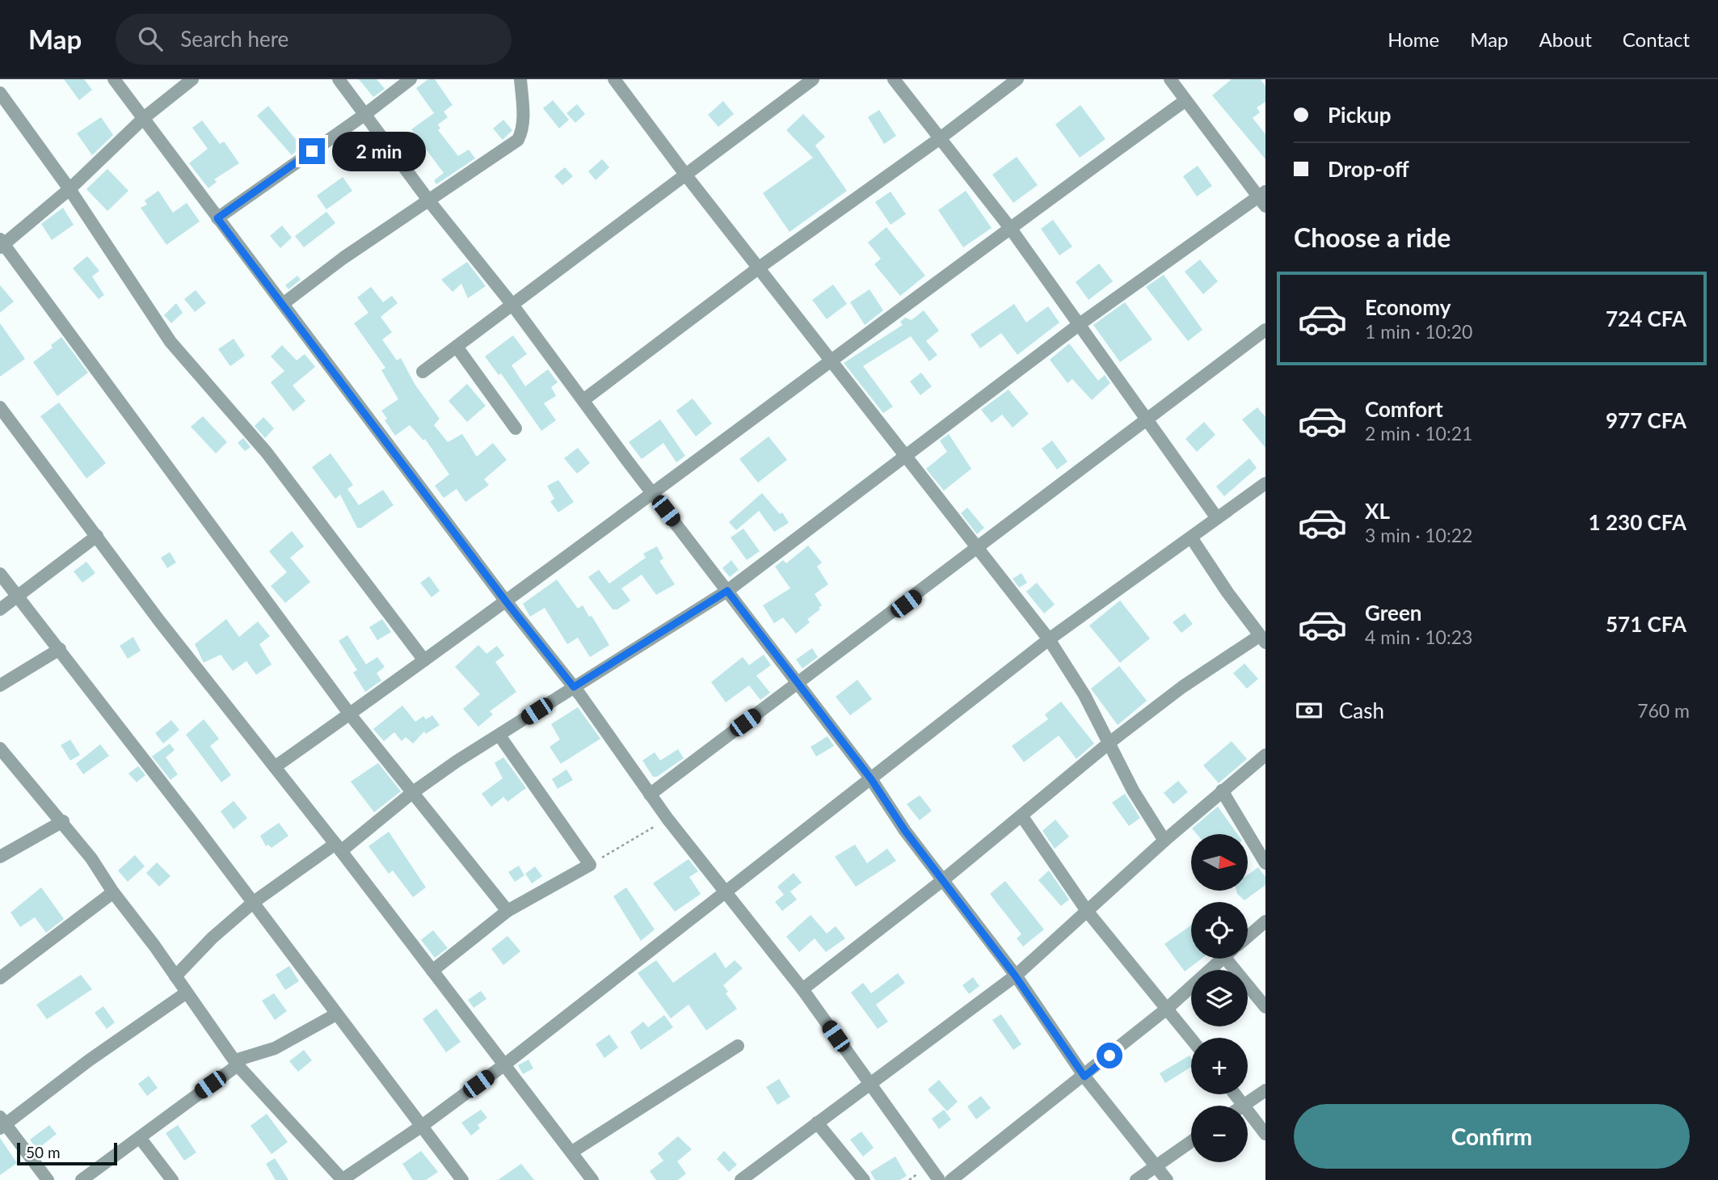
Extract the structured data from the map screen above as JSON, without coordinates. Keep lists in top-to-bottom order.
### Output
{
  "scale_bar": "50 m",
  "north": "right",
  "page": {
    "header": "Map",
    "search": "Search here",
    "nav": [
      "Home",
      "Map",
      "About",
      "Contact"
    ],
    "banner": ["Pickup", "Drop-off"],
    "bubble": "2 min",
    "heading": "Choose a ride",
    "list": [
      {
        "name": "Economy",
        "note": "1 min · 10:20",
        "value": "724 CFA"
      },
      {
        "name": "Comfort",
        "note": "2 min · 10:21",
        "value": "977 CFA"
      },
      {
        "name": "XL",
        "note": "3 min · 10:22",
        "value": "1 230 CFA"
      },
      {
        "name": "Green",
        "note": "4 min · 10:23",
        "value": "571 CFA"
      }
    ],
    "pay": ["Cash", "760 m"],
    "map_buttons": ["+", "−"],
    "buttons": "Confirm",
    "scale": "50 m"
  }
}
